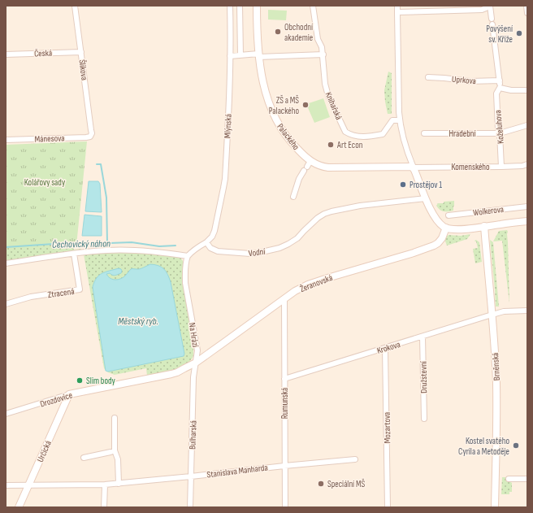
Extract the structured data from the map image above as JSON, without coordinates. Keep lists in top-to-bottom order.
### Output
{
  "streets": {
    "main road": [
      "Palackého",
      "Wolkerova",
      "Žeranovská",
      "Brněnská",
      "Drozdovice",
      "Určická"
    ],
    "street": [
      "Česká",
      "Šlikova",
      "Uprkova",
      "Knihařská",
      "Mlýnská",
      "Koželuhova",
      "Hradební",
      "Mánesova",
      "Komenského",
      "Vodní",
      "Ztracená",
      "Na Hrázi",
      "Krokova",
      "Družstevní",
      "Rumunská",
      "Mozartova",
      "Bulharská",
      "Stanislava Manharda"
    ]
  },
  "crossings": [
    ["Česká", "Šlikova"],
    ["Šlikova", "Mánesova"],
    ["Uprkova", "Koželuhova"],
    ["Mlýnská", "Vodní"],
    ["Koželuhova", "Hradební"],
    ["Koželuhova", "Komenského"],
    ["Palackého", "Komenského"],
    ["Wolkerova", "Žeranovská"],
    ["Wolkerova", "Brněnská"],
    ["Žeranovská", "Na Hrázi"],
    ["Žeranovská", "Drozdovice"],
    ["Žeranovská", "Rumunská"],
    ["Žeranovská", "Bulharská"],
    ["Na Hrázi", "Drozdovice"],
    ["Na Hrázi", "Bulharská"],
    ["Krokova", "Brněnská"],
    ["Krokova", "Družstevní"],
    ["Krokova", "Rumunská"],
    ["Krokova", "Mozartova"],
    ["Drozdovice", "Bulharská"],
    ["Drozdovice", "Určická"],
    ["Rumunská", "Stanislava Manharda"],
    ["Bulharská", "Stanislava Manharda"],
    ["Určická", "Stanislava Manharda"]
  ],
  "water": ["Čechovický náhon", "Městský ryb."],
  "parks": ["Kolářovy sady"],
  "places": [
    "Obchodní akademie",
    "Povýšení sv. Kříže",
    "ZŠ a MŠ Palackého",
    "Art Econ",
    "Prostějov 1",
    "Slim body",
    "Kostel svatého Cyrila a Metoděje",
    "Speciální MŠ"
  ]
}
